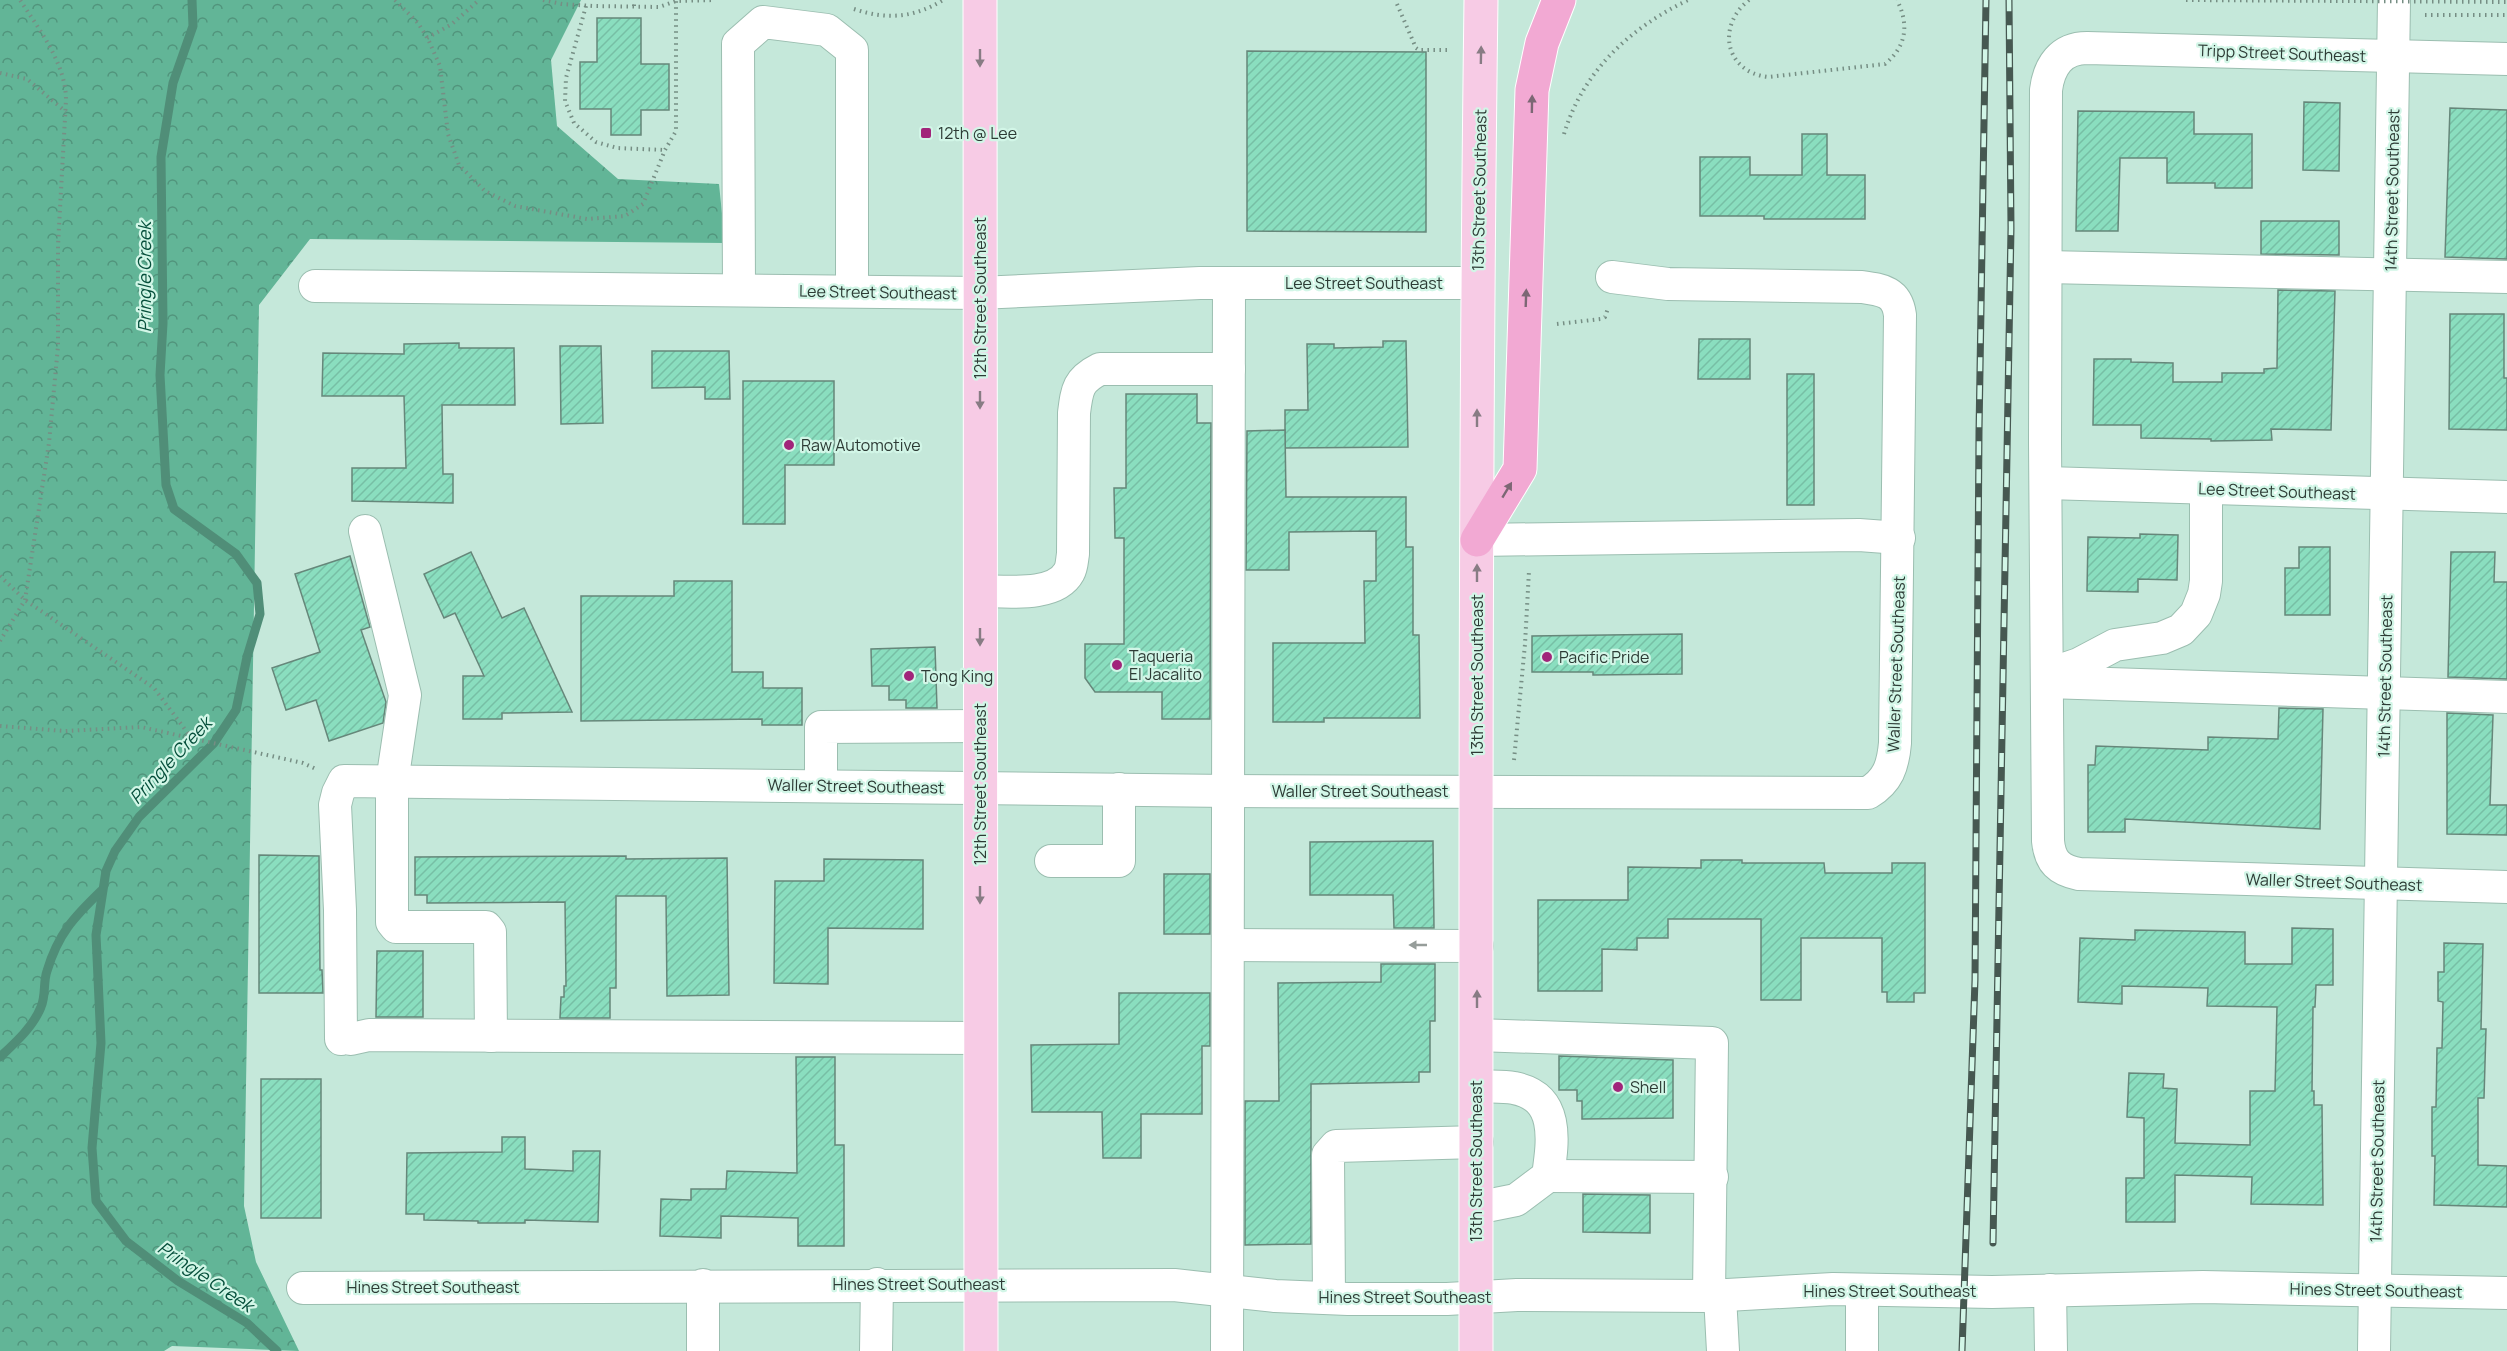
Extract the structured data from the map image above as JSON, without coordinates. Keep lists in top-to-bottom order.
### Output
{
  "streets": {
    "main road": ["13th Street Southeast", "12th Street Southeast"],
    "street": [
      "Tripp Street Southeast",
      "14th Street Southeast",
      "Lee Street Southeast",
      "Waller Street Southeast",
      "Hines Street Southeast"
    ]
  },
  "crossings": [
    ["Tripp Street Southeast", "14th Street Southeast"],
    ["13th Street Southeast", "Lee Street Southeast"],
    ["13th Street Southeast", "Waller Street Southeast"],
    ["13th Street Southeast", "Hines Street Southeast"],
    ["14th Street Southeast", "Lee Street Southeast"],
    ["14th Street Southeast", "Waller Street Southeast"],
    ["14th Street Southeast", "Hines Street Southeast"],
    ["Lee Street Southeast", "12th Street Southeast"],
    ["12th Street Southeast", "Waller Street Southeast"],
    ["12th Street Southeast", "Hines Street Southeast"]
  ],
  "one_way": ["13th Street Southeast", "12th Street Southeast"],
  "water": ["Pringle Creek"],
  "places": {
    "transit": ["12th @ Lee"],
    "other": [
      "Raw Automotive",
      "Pacific Pride",
      "Taqueria El Jacalito",
      "Tong King",
      "Shell"
    ]
  }
}
